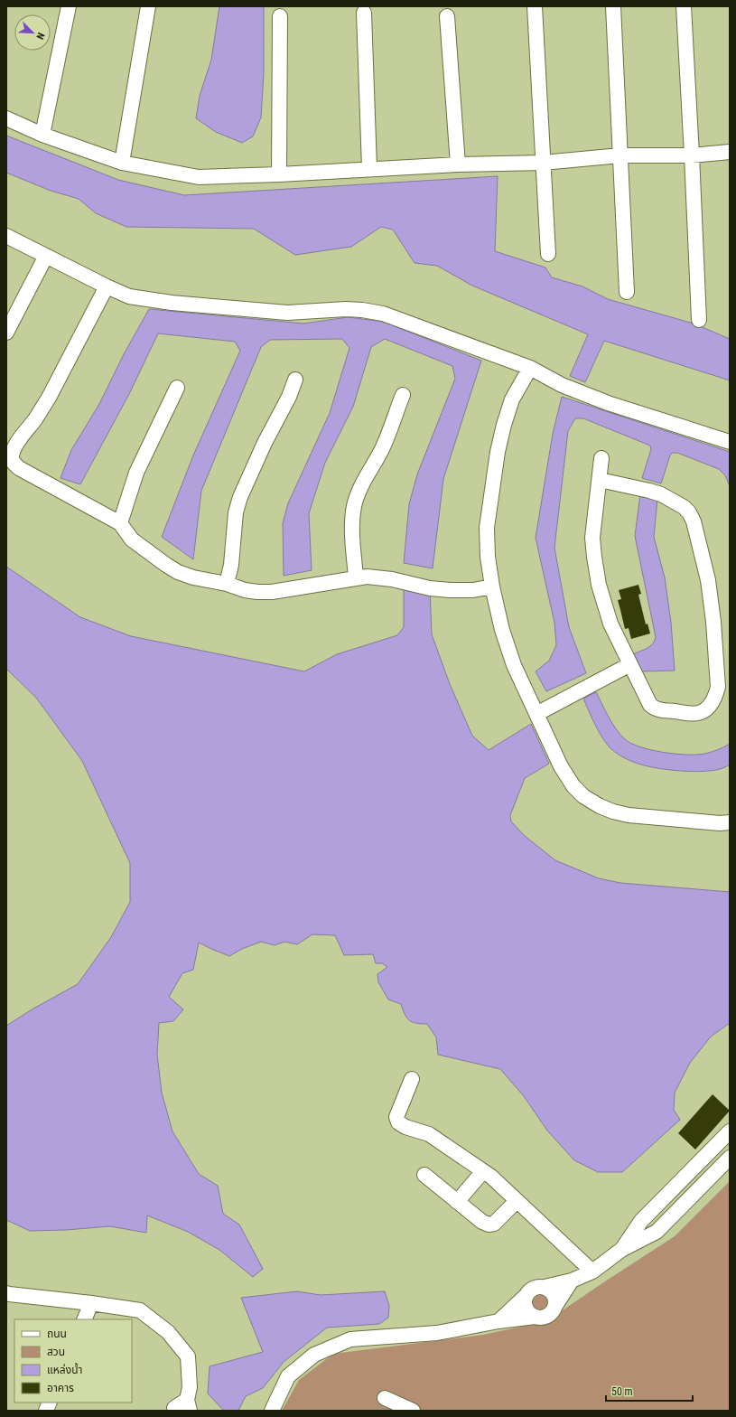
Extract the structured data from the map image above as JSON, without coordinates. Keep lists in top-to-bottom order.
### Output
{
  "legend": [
    "ถนน",
    "สวน",
    "แหล่งน้ำ",
    "อาคาร"
  ],
  "scale_bar": "50 m",
  "north": "bottom right"
}
